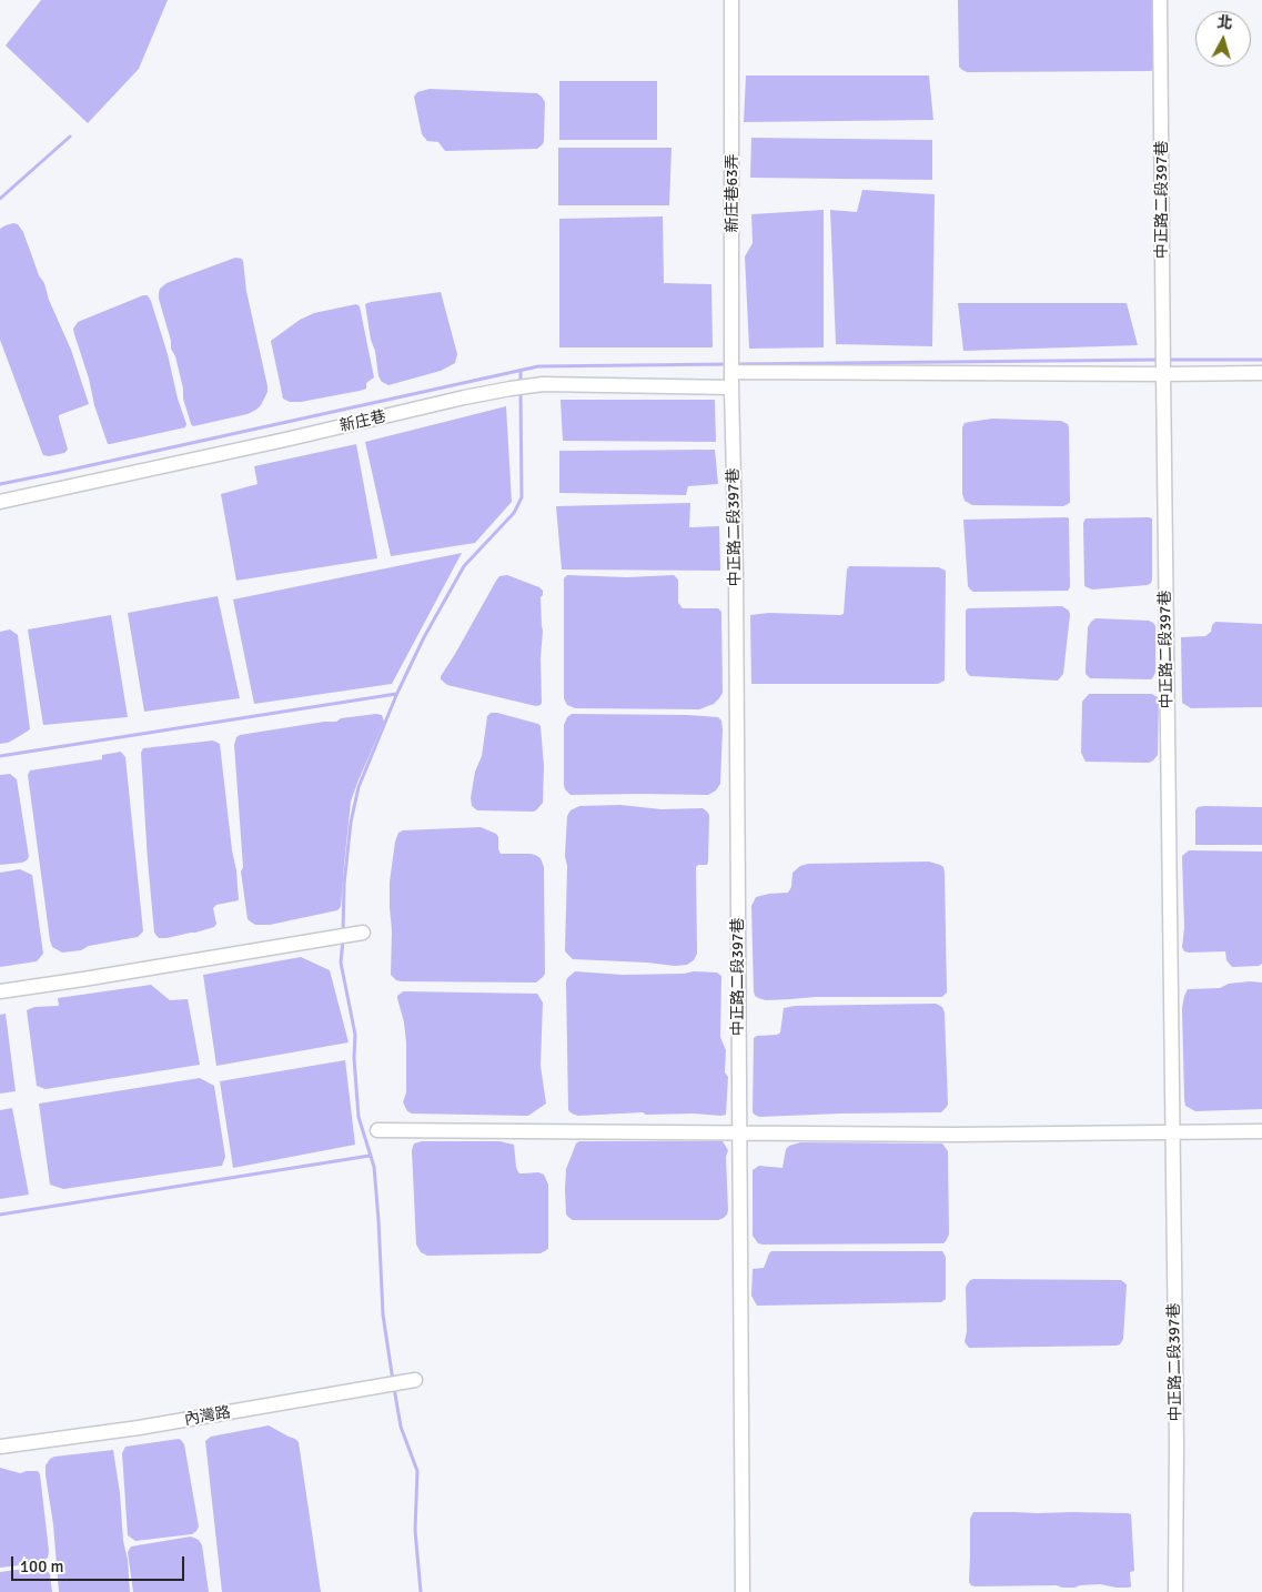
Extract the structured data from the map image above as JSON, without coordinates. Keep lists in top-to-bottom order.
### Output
{
  "streets": {
    "street": [
      "新庄巷63弄",
      "中正路二段397巷",
      "新庄巷",
      "內灣路"
    ]
  },
  "crossings": [
    ["新庄巷63弄", "中正路二段397巷"],
    ["新庄巷63弄", "新庄巷"],
    ["中正路二段397巷", "新庄巷"]
  ],
  "scale_bar": "100 m",
  "north": "top"
}
